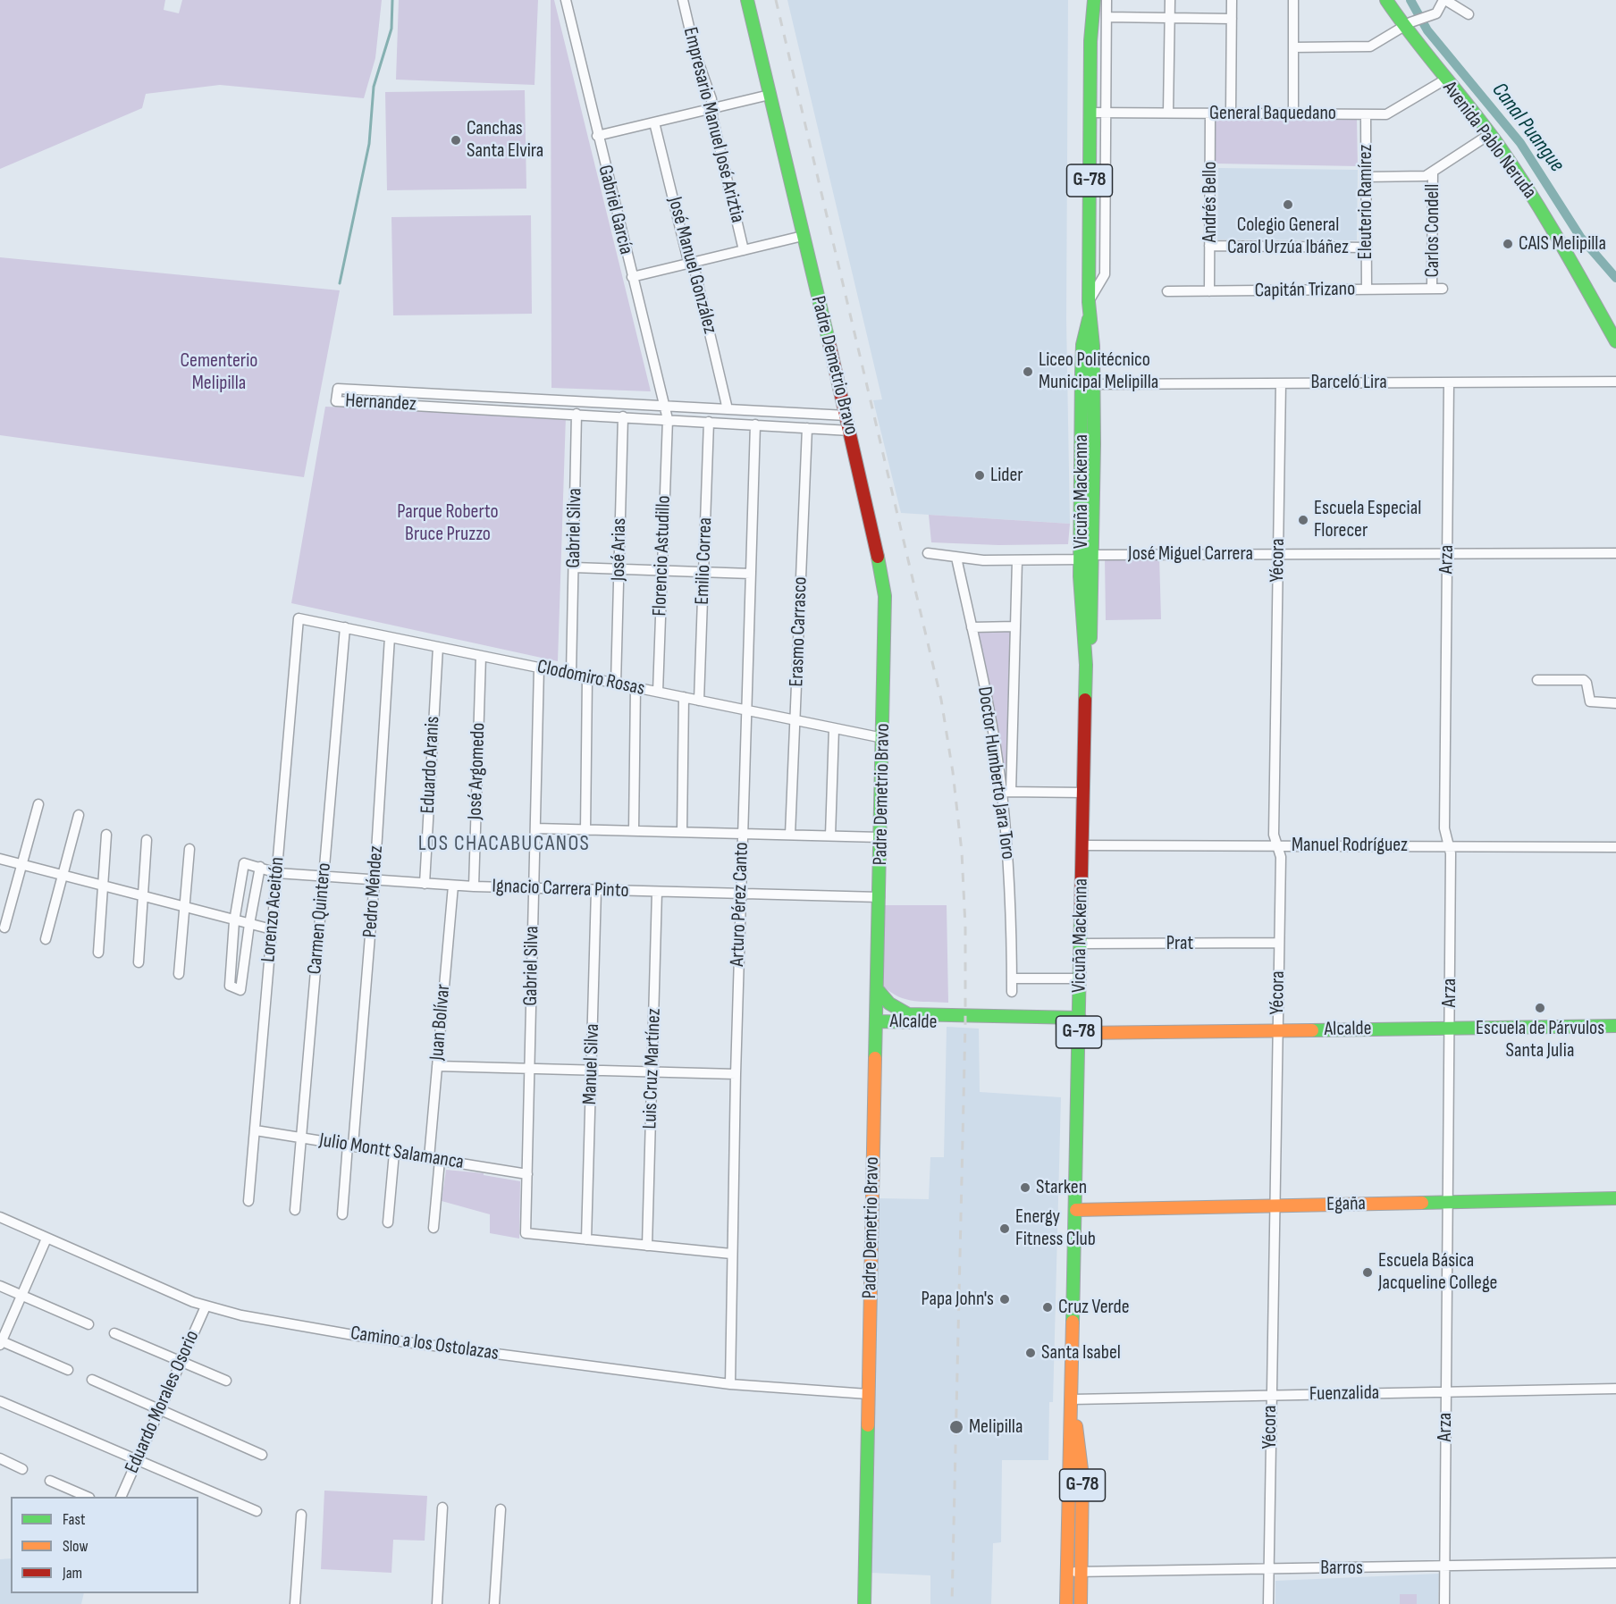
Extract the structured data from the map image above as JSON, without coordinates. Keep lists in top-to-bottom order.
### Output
{
  "streets": {
    "street": [
      "General Baquedano",
      "Empresario Manuel José Ariztia",
      "Avenida Pablo Neruda",
      "G-78",
      "Andrés Bello",
      "Eleuterio Ramírez",
      "Gabriel García",
      "Carlos Condell",
      "José Manuel González",
      "Capitán Trizano",
      "Padre Demetrio Bravo",
      "Barceló Lira",
      "Hernandez",
      "Vicuña Mackenna",
      "Gabriel Silva",
      "José Arias",
      "José Miguel Carrera",
      "Florencio Astudillo",
      "Arza",
      "Yécora",
      "Emilio Correa",
      "Erasmo Carrasco",
      "Clodomiro Rosas",
      "Eduardo Aranis",
      "José Argomedo",
      "Doctor Humberto Jara Toro",
      "Manuel Rodríguez",
      "Ignacio Carrera Pinto",
      "Pedro Méndez",
      "Arturo Pérez Canto",
      "Lorenzo Aceitón",
      "Carmen Quintero",
      "Prat",
      "Juan Bolívar",
      "Alcalde",
      "Manuel Silva",
      "Luis Cruz Martínez",
      "Julio Montt Salamanca",
      "Egaña",
      "Camino a los Ostolazas",
      "Fuenzalida",
      "Eduardo Morales Osorio",
      "Barros"
    ]
  },
  "crossings": [
    ["General Baquedano", "Avenida Pablo Neruda"],
    ["General Baquedano", "Andrés Bello"],
    ["General Baquedano", "Eleuterio Ramírez"],
    ["General Baquedano", "Vicuña Mackenna"],
    ["Andrés Bello", "Capitán Trizano"],
    ["Eleuterio Ramírez", "Capitán Trizano"],
    ["Gabriel García", "Hernandez"],
    ["Gabriel García", "Florencio Astudillo"],
    ["Carlos Condell", "Capitán Trizano"],
    ["José Manuel González", "Hernandez"],
    ["Padre Demetrio Bravo", "Hernandez"],
    ["Padre Demetrio Bravo", "Clodomiro Rosas"],
    ["Padre Demetrio Bravo", "Ignacio Carrera Pinto"],
    ["Padre Demetrio Bravo", "Alcalde"],
    ["Padre Demetrio Bravo", "Camino a los Ostolazas"],
    ["Barceló Lira", "Vicuña Mackenna"],
    ["Barceló Lira", "Arza"],
    ["Barceló Lira", "Yécora"],
    ["Hernandez", "Gabriel Silva"],
    ["Hernandez", "José Arias"],
    ["Hernandez", "Florencio Astudillo"],
    ["Hernandez", "Emilio Correa"],
    ["Hernandez", "Erasmo Carrasco"],
    ["Hernandez", "Arturo Pérez Canto"],
    ["Vicuña Mackenna", "José Miguel Carrera"],
    ["Vicuña Mackenna", "Manuel Rodríguez"],
    ["Vicuña Mackenna", "Prat"],
    ["Vicuña Mackenna", "Alcalde"],
    ["Vicuña Mackenna", "Egaña"],
    ["Vicuña Mackenna", "Fuenzalida"],
    ["Vicuña Mackenna", "Barros"],
    ["Gabriel Silva", "Clodomiro Rosas"],
    ["Gabriel Silva", "Ignacio Carrera Pinto"],
    ["Gabriel Silva", "Manuel Silva"],
    ["Gabriel Silva", "Julio Montt Salamanca"],
    ["José Arias", "Clodomiro Rosas"],
    ["José Miguel Carrera", "Arza"],
    ["José Miguel Carrera", "Yécora"],
    ["José Miguel Carrera", "Doctor Humberto Jara Toro"],
    ["Florencio Astudillo", "Clodomiro Rosas"],
    ["Arza", "Manuel Rodríguez"],
    ["Arza", "Alcalde"],
    ["Arza", "Egaña"],
    ["Arza", "Fuenzalida"],
    ["Arza", "Barros"],
    ["Yécora", "Manuel Rodríguez"],
    ["Yécora", "Prat"],
    ["Yécora", "Alcalde"],
    ["Yécora", "Egaña"],
    ["Yécora", "Fuenzalida"],
    ["Yécora", "Barros"],
    ["Emilio Correa", "Clodomiro Rosas"],
    ["Erasmo Carrasco", "Clodomiro Rosas"],
    ["Clodomiro Rosas", "Eduardo Aranis"],
    ["Clodomiro Rosas", "José Argomedo"],
    ["Clodomiro Rosas", "Pedro Méndez"],
    ["Clodomiro Rosas", "Arturo Pérez Canto"],
    ["Clodomiro Rosas", "Lorenzo Aceitón"],
    ["Clodomiro Rosas", "Carmen Quintero"],
    ["Eduardo Aranis", "Ignacio Carrera Pinto"],
    ["José Argomedo", "Ignacio Carrera Pinto"],
    ["Ignacio Carrera Pinto", "Pedro Méndez"],
    ["Ignacio Carrera Pinto", "Arturo Pérez Canto"],
    ["Ignacio Carrera Pinto", "Lorenzo Aceitón"],
    ["Ignacio Carrera Pinto", "Carmen Quintero"],
    ["Ignacio Carrera Pinto", "Juan Bolívar"],
    ["Ignacio Carrera Pinto", "Manuel Silva"],
    ["Ignacio Carrera Pinto", "Luis Cruz Martínez"],
    ["Pedro Méndez", "Julio Montt Salamanca"],
    ["Arturo Pérez Canto", "Camino a los Ostolazas"],
    ["Lorenzo Aceitón", "Julio Montt Salamanca"],
    ["Carmen Quintero", "Julio Montt Salamanca"],
    ["Juan Bolívar", "Julio Montt Salamanca"],
    ["Camino a los Ostolazas", "Eduardo Morales Osorio"]
  ],
  "districts": ["LOS CHACABUCANOS"],
  "water": ["Canal Puangue"],
  "parks": ["Cementerio Melipilla", "Parque Roberto Bruce Pruzzo"],
  "places": [
    "Canchas Santa Elvira",
    "Colegio General Carol Urzúa Ibáñez",
    "CAIS Melipilla",
    "Liceo Politécnico Municipal Melipilla",
    "Lider",
    "Escuela Especial Florecer",
    "Escuela de Párvulos Santa Julia",
    "Starken",
    "Energy Fitness Club",
    "Escuela Básica Jacqueline College",
    "Papa John's",
    "Cruz Verde",
    "Santa Isabel",
    "Melipilla"
  ],
  "legend": ["Fast", "Slow", "Jam"]
}
